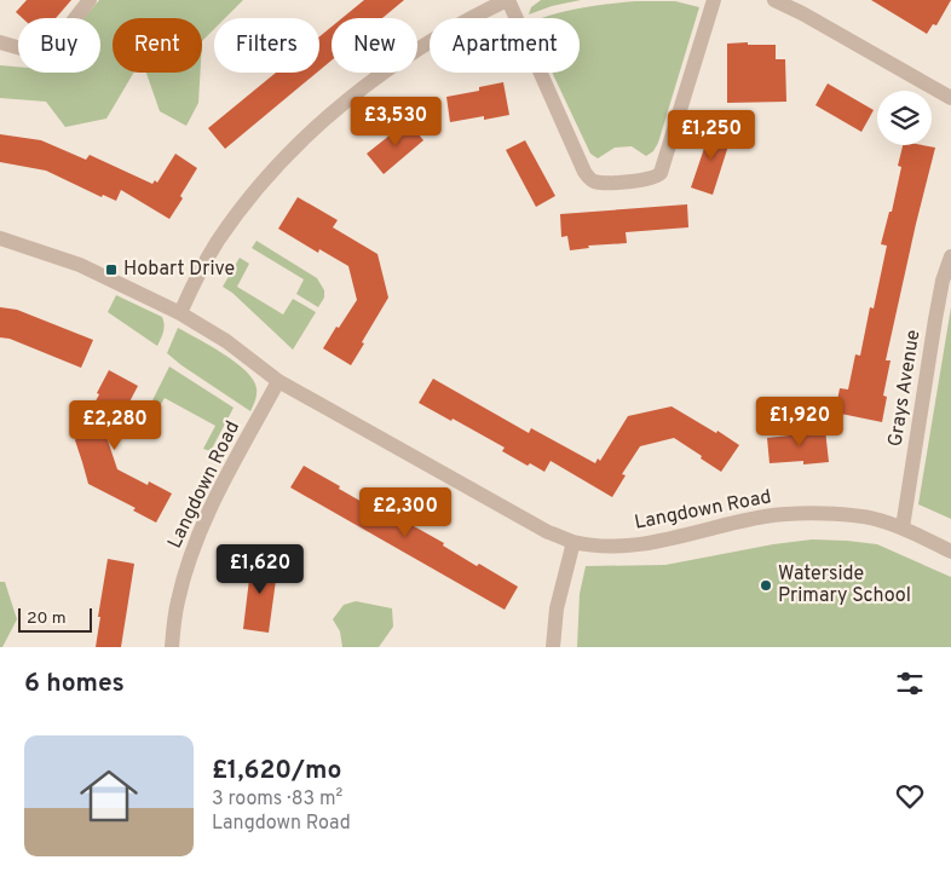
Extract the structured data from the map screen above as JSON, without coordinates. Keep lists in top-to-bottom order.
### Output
{
  "streets": {
    "street": ["Grays Avenue", "Langdown Road"]
  },
  "crossings": [
    ["Grays Avenue", "Langdown Road"]
  ],
  "places": {
    "transit": ["Hobart Drive"],
    "other": ["Waterside Primary School"]
  },
  "scale_bar": "20 m",
  "page": {
    "chip": [
      "Buy",
      "Rent",
      "Filters",
      "New",
      "Apartment"
    ],
    "price": [
      "£3,530",
      "£1,250",
      "£1,920",
      "£2,280",
      "£2,300",
      "£1,620"
    ],
    "scale": "20 m",
    "heading": "6 homes",
    "list": [
      {
        "name": "£1,620/mo",
        "note": "3 rooms · 83 m² · Langdown Road"
      }
    ]
  }
}
